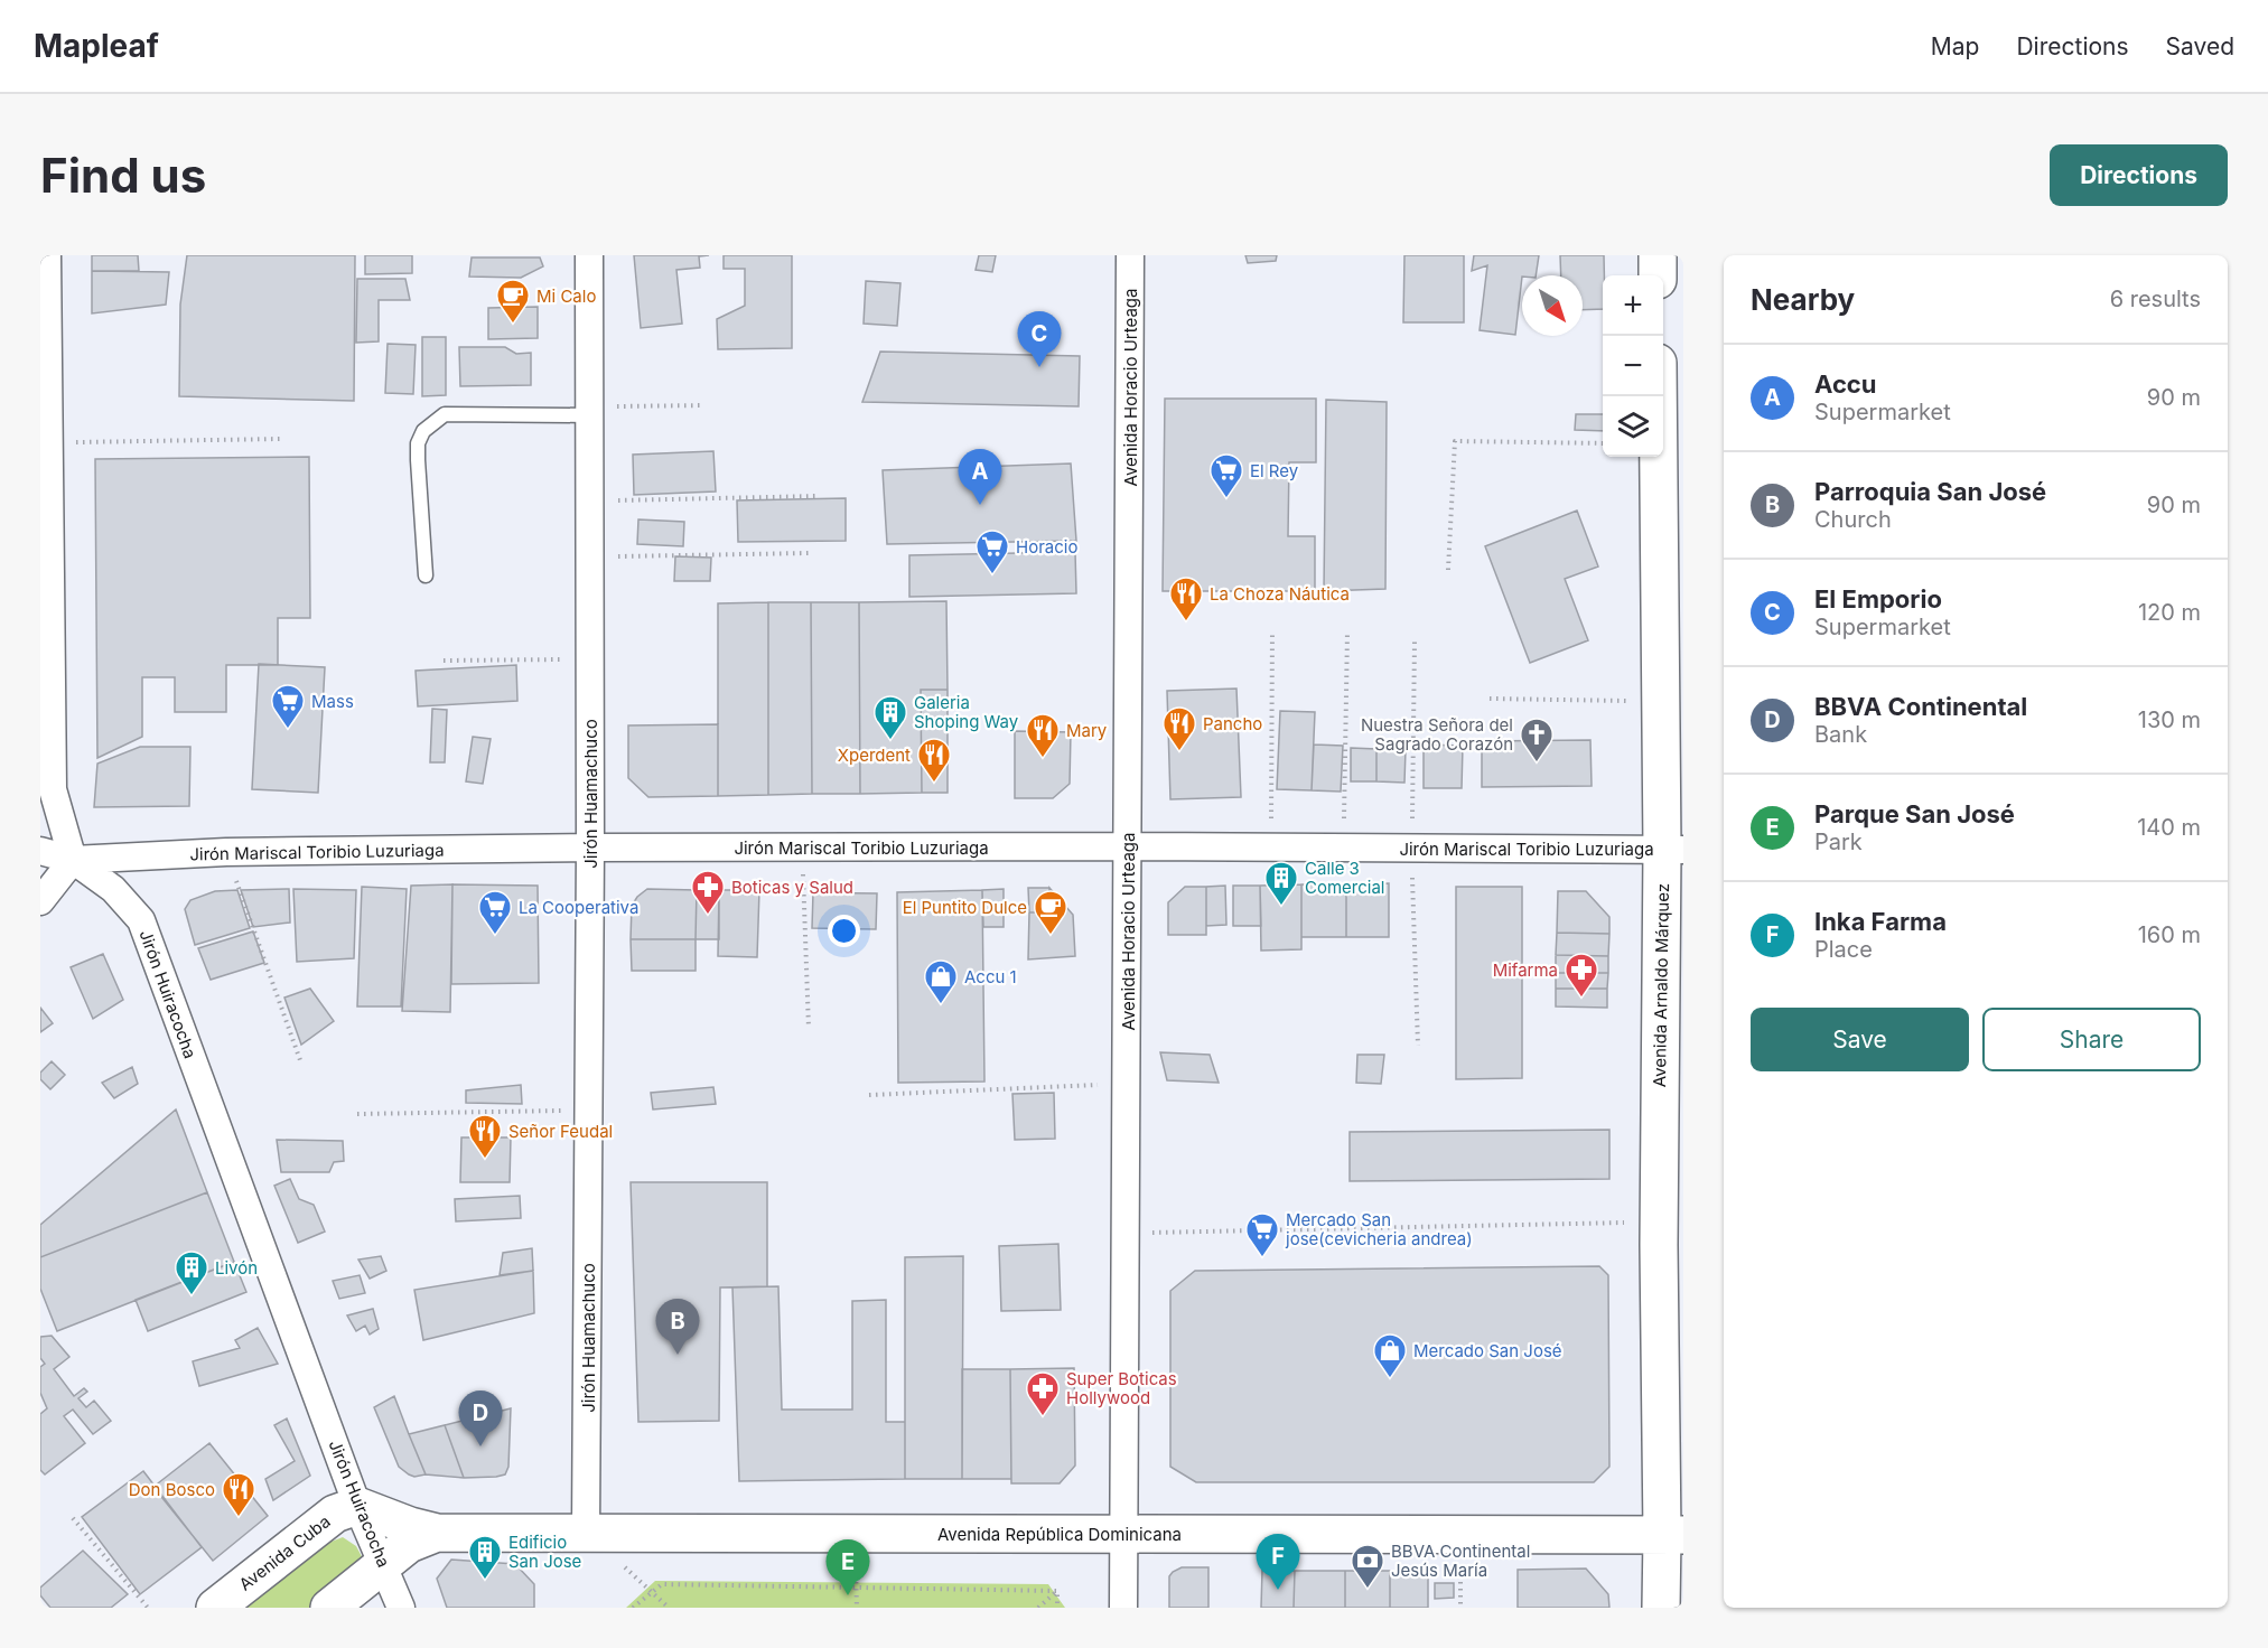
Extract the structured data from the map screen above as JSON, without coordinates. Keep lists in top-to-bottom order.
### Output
{
  "streets": {
    "street": [
      "Avenida Horacio Urteaga",
      "Jirón Huamachuco",
      "Jirón Mariscal Toribio Luzuriaga",
      "Avenida Arnaldo Márquez",
      "Jirón Huiracocha",
      "Avenida República Dominicana",
      "Avenida Cuba"
    ]
  },
  "crossings": [
    ["Avenida Horacio Urteaga", "Jirón Mariscal Toribio Luzuriaga"],
    ["Avenida Horacio Urteaga", "Avenida República Dominicana"],
    ["Jirón Huamachuco", "Jirón Mariscal Toribio Luzuriaga"],
    ["Jirón Huamachuco", "Avenida República Dominicana"],
    ["Jirón Mariscal Toribio Luzuriaga", "Avenida Arnaldo Márquez"],
    ["Jirón Mariscal Toribio Luzuriaga", "Jirón Huiracocha"],
    ["Avenida Arnaldo Márquez", "Avenida República Dominicana"],
    ["Jirón Huiracocha", "Avenida República Dominicana"],
    ["Jirón Huiracocha", "Avenida Cuba"],
    ["Avenida República Dominicana", "Avenida Cuba"]
  ],
  "places": {
    "cafe": ["Mi Calo", "El Puntito Dulce"],
    "supermarket": [
      "El Rey",
      "Horacio",
      "Mass",
      "La Cooperativa",
      "Mercado San jose(cevicheria andrea)"
    ],
    "restaurant": [
      "La Choza Náutica",
      "Pancho",
      "Mary",
      "Xperdent",
      "Señor Feudal",
      "Don Bosco"
    ],
    "building": [
      "Galeria Shoping Way",
      "Calle 3 Comercial",
      "Livón",
      "Edificio San Jose"
    ],
    "church": ["Nuestra Señora del Sagrado Corazón"],
    "pharmacy": ["Boticas y Salud", "Mifarma", "Super Boticas Hollywood"],
    "shop": ["Accu 1", "Mercado San José"],
    "bank": ["BBVA Continental Jesús María"]
  },
  "north": "bottom right",
  "page": {
    "header": "Mapleaf",
    "nav": ["Map", "Directions", "Saved"],
    "buttons": [
      "Directions",
      ["Save", "Share"]
    ],
    "title": "Find us",
    "heading": ["Nearby", "6 results"],
    "map_buttons": ["+", "−"],
    "pins": [
      "C",
      "A",
      "B",
      "D",
      "F",
      "E"
    ],
    "list": [
      {
        "mark": "A",
        "name": "Accu",
        "note": "Supermarket",
        "value": "90 m"
      },
      {
        "mark": "B",
        "name": "Parroquia San José",
        "note": "Church",
        "value": "90 m"
      },
      {
        "mark": "C",
        "name": "El Emporio",
        "note": "Supermarket",
        "value": "120 m"
      },
      {
        "mark": "D",
        "name": "BBVA Continental",
        "note": "Bank",
        "value": "130 m"
      },
      {
        "mark": "E",
        "name": "Parque San José",
        "note": "Park",
        "value": "140 m"
      },
      {
        "mark": "F",
        "name": "Inka Farma",
        "note": "Place",
        "value": "160 m"
      }
    ]
  }
}
